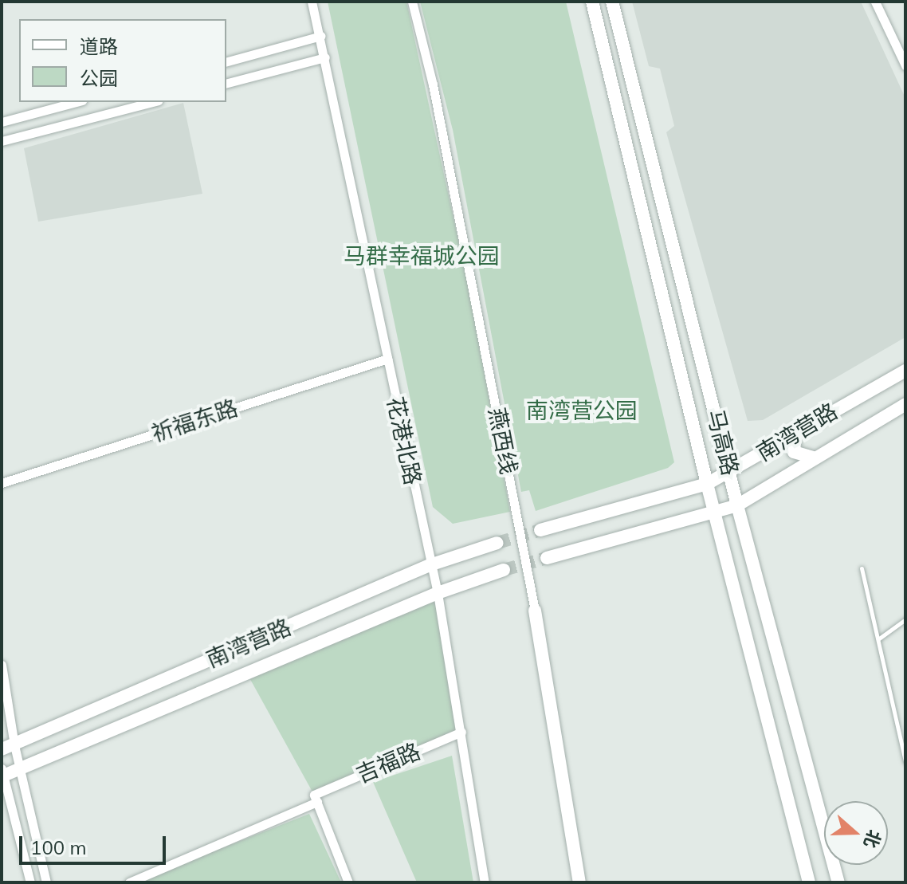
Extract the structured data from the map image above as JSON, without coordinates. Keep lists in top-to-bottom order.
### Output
{
  "streets": {
    "main road": ["南湾营路", "燕西线", "马高路"],
    "street": ["祈福东路", "花港北路", "吉福路"]
  },
  "crossings": [
    ["祈福东路", "花港北路"],
    ["南湾营路", "花港北路"],
    ["南湾营路", "马高路"],
    ["花港北路", "吉福路"]
  ],
  "parks": ["马群幸福城公园", "南湾营公园"],
  "legend": ["道路", "公园"],
  "scale_bar": "100 m",
  "north": "right"
}
